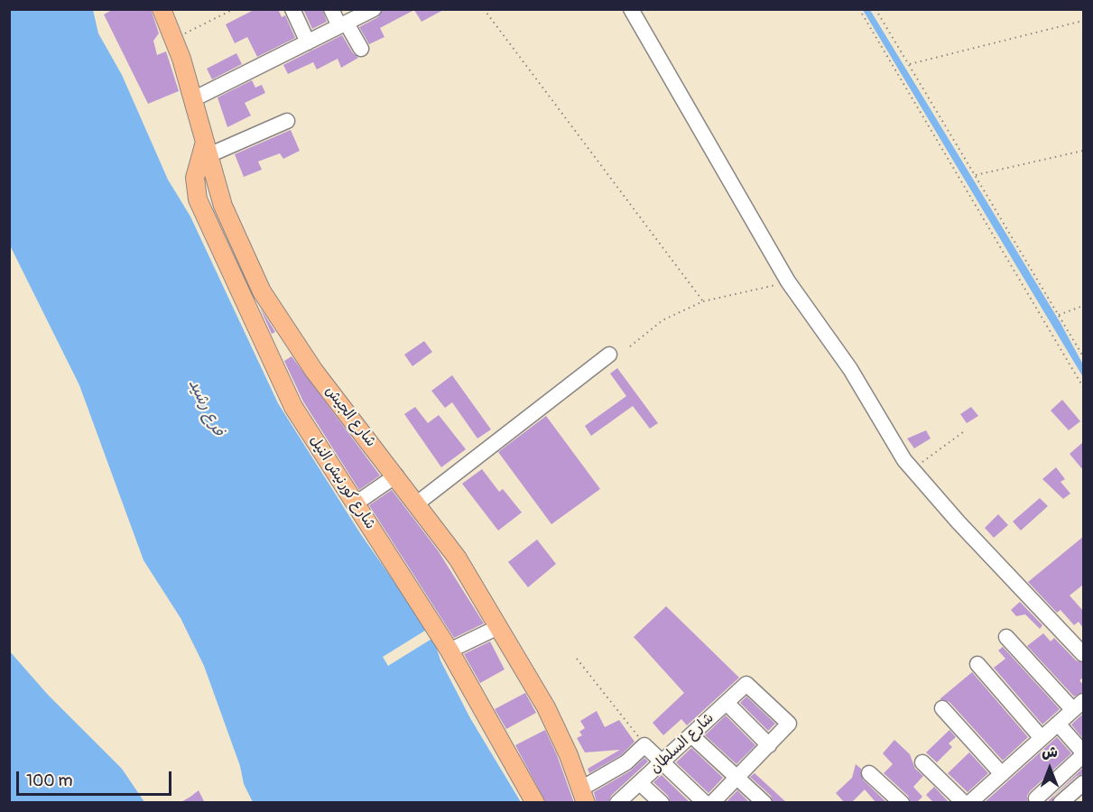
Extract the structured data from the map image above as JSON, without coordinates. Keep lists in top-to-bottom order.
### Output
{
  "streets": {
    "main road": ["شارع الجيش", "شارع كورنيش النيل"],
    "street": ["شارع السلطان"]
  },
  "crossings": [
    ["شارع الجيش", "شارع كورنيش النيل"]
  ],
  "water": ["فرع رشيد"],
  "scale_bar": "100 m",
  "north": "top"
}
